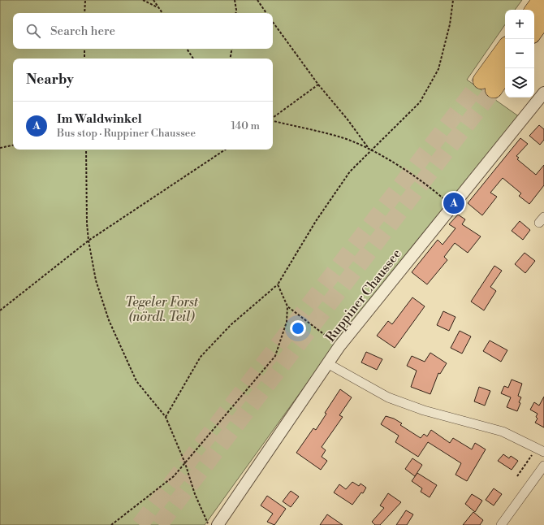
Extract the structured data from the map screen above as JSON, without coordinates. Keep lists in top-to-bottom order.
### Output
{
  "streets": {
    "street": ["Ruppiner Chaussee"]
  },
  "parks": ["Tegeler Forst (nördl. Teil)"],
  "page": {
    "map_buttons": ["+", "−"],
    "search": "Search here",
    "heading": "Nearby",
    "list": [
      {
        "mark": "A",
        "name": "Im Waldwinkel",
        "note": "Bus stop · Ruppiner Chaussee",
        "value": "140 m"
      }
    ],
    "pins": "A"
  }
}
